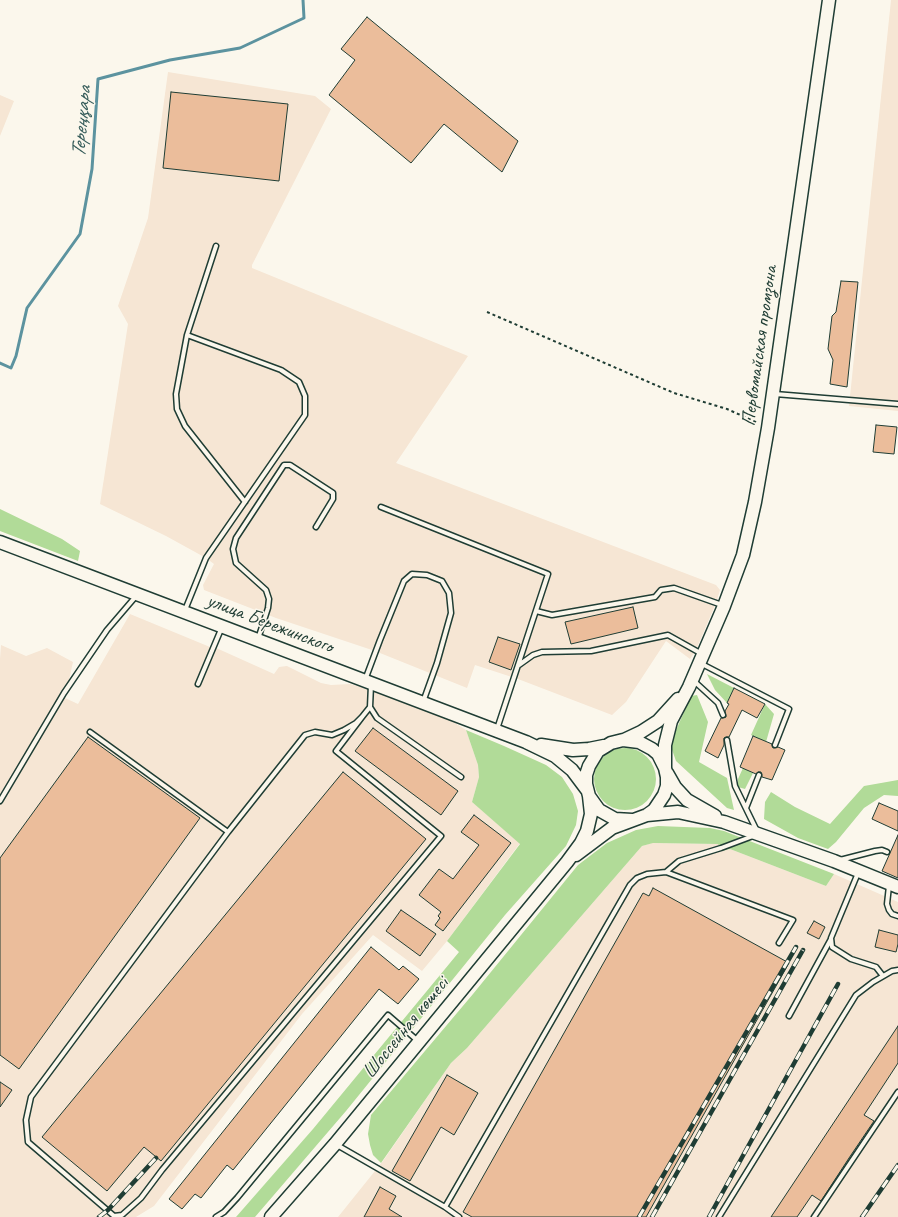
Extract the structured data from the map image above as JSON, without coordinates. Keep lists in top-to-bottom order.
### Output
{
  "streets": {
    "main road": ["Первомайская промзона", "улица Бережинского", "Шоссейная көшесі"]
  },
  "water": ["Тереңқара"]
}
